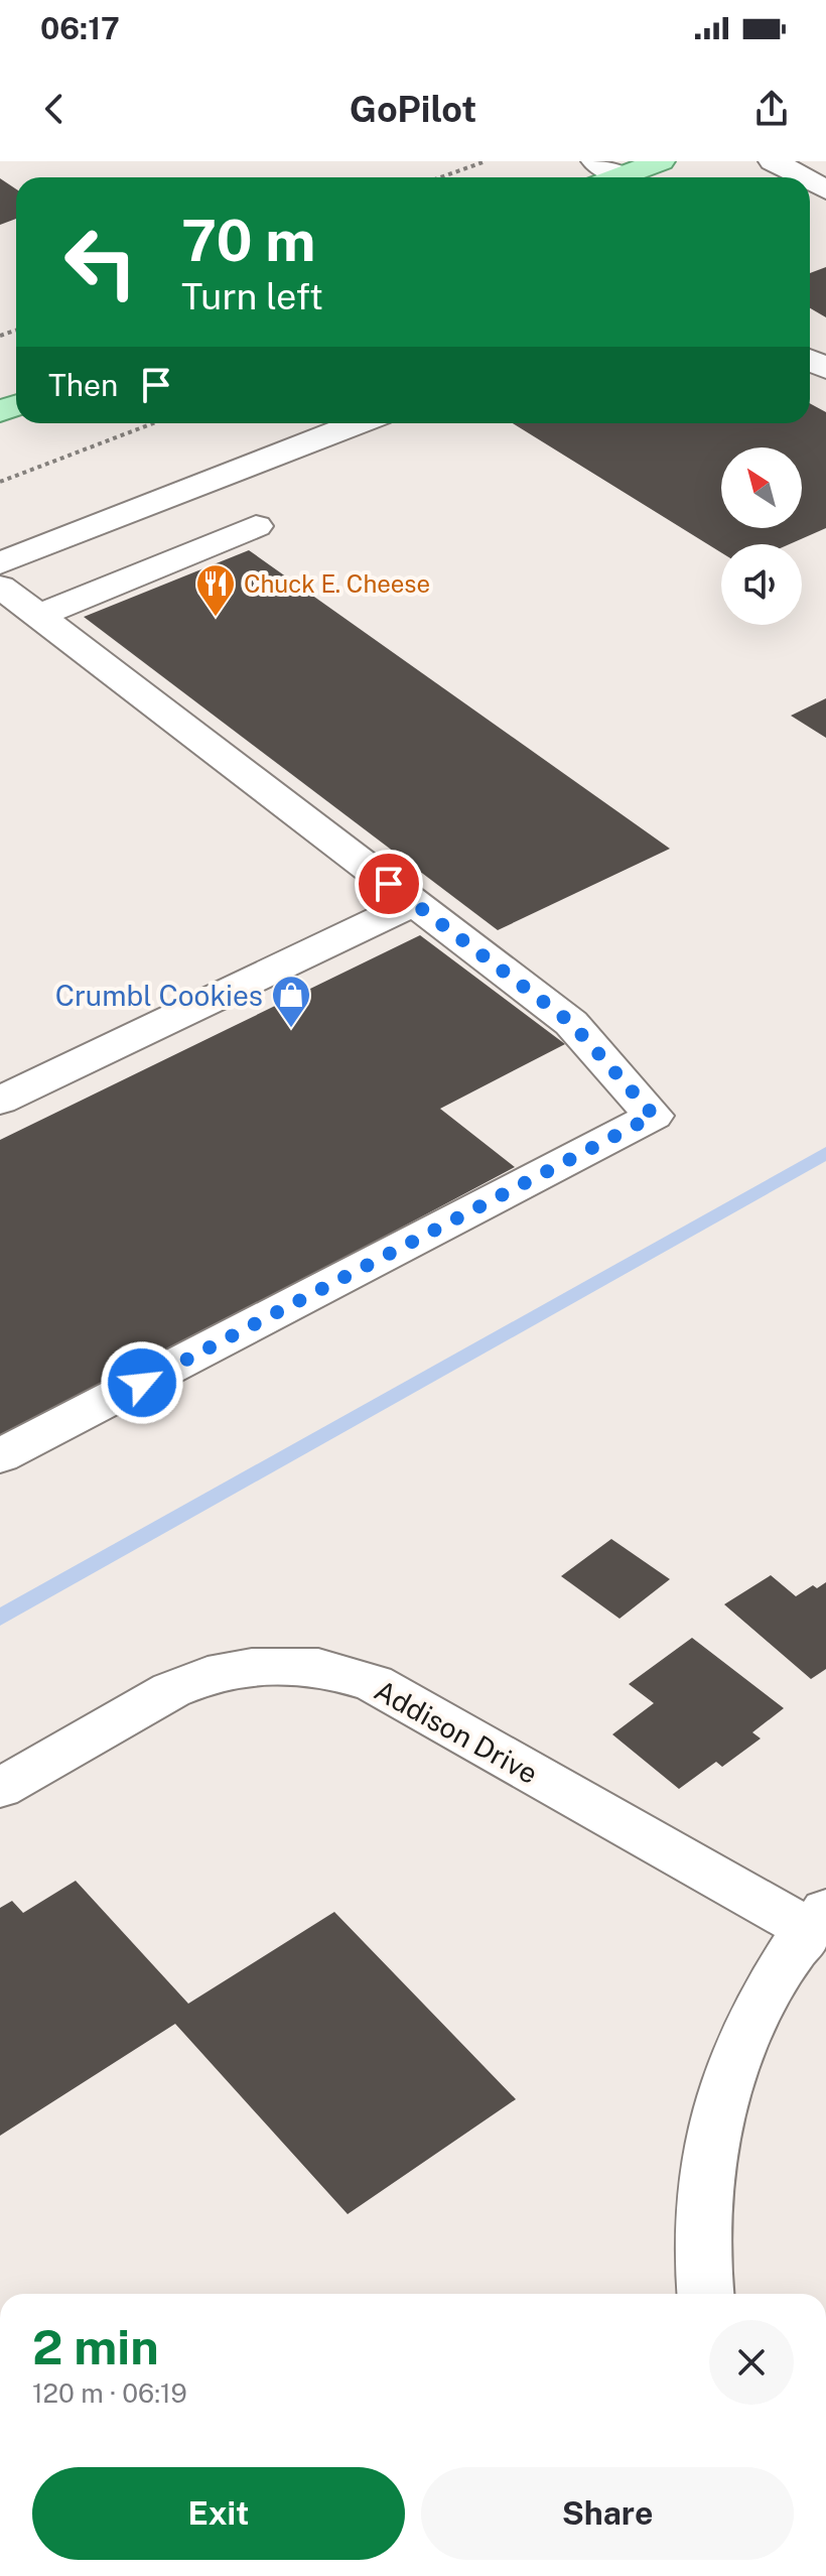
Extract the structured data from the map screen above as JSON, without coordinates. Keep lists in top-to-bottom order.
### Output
{
  "streets": {
    "street": ["Addison Drive"]
  },
  "places": {
    "restaurant": ["Chuck E. Cheese"],
    "shop": ["Crumbl Cookies"]
  },
  "north": "top left",
  "page": {
    "status": "06:17",
    "header": "GoPilot",
    "turn": ["70 m", "Turn left"],
    "then": "Then",
    "heading": ["2 min", "120 m · 06:19"],
    "buttons": ["Exit", "Share"]
  }
}
